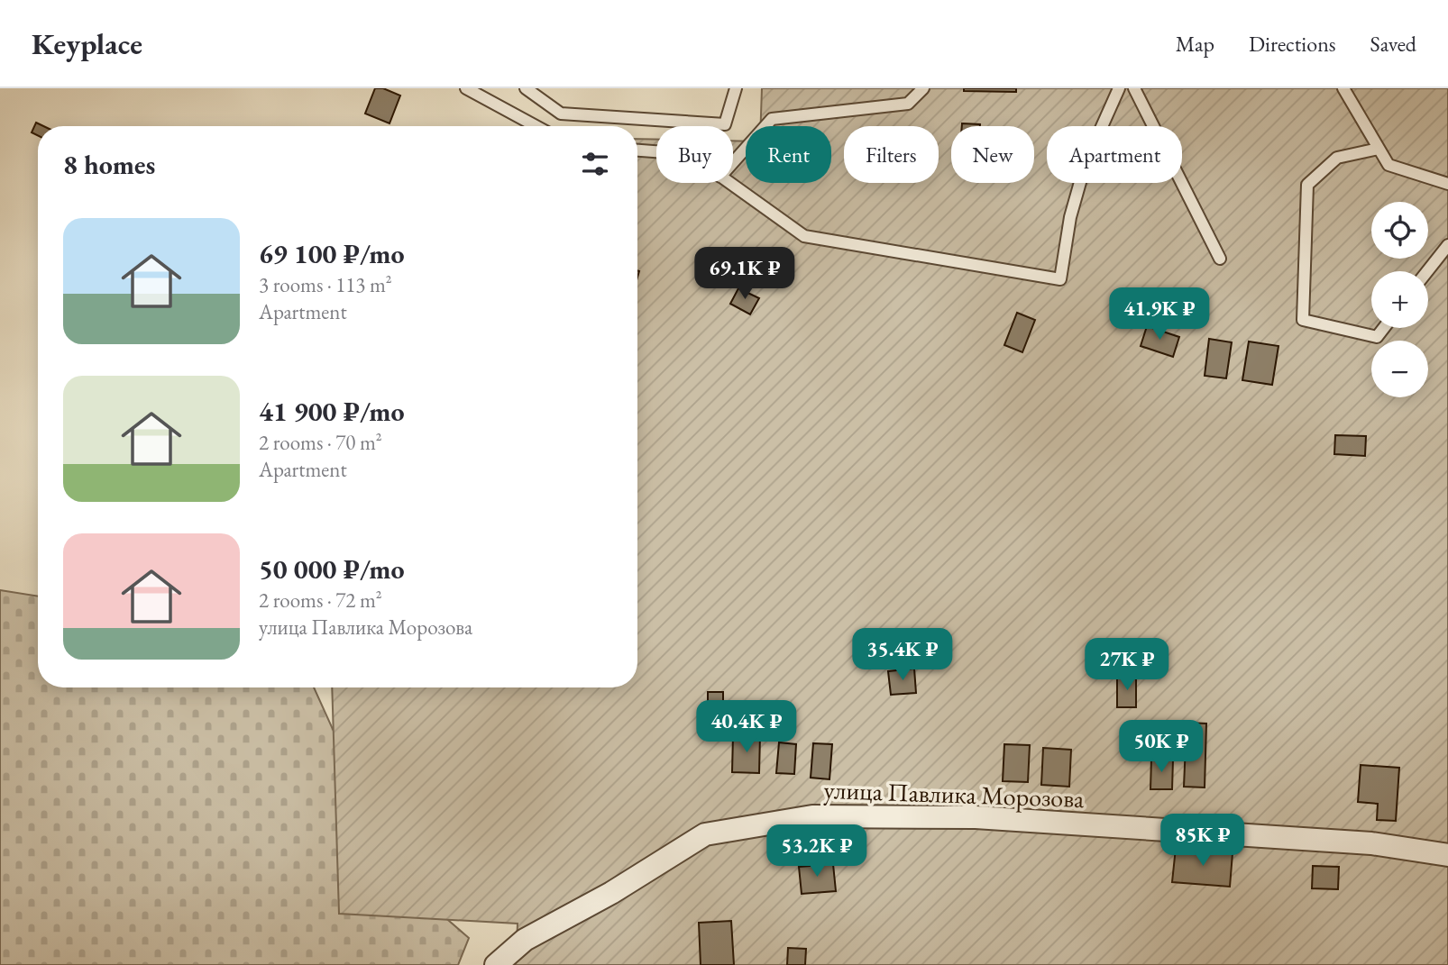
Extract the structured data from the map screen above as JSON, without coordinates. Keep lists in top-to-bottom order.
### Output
{
  "streets": {
    "street": ["улица Павлика Морозова"]
  },
  "page": {
    "header": "Keyplace",
    "nav": ["Map", "Directions", "Saved"],
    "chip": [
      "Buy",
      "Rent",
      "Filters",
      "New",
      "Apartment"
    ],
    "heading": "8 homes",
    "map_buttons": ["+", "−"],
    "list": [
      {
        "name": "69 100 ₽/mo",
        "note": "3 rooms · 113 m² · Apartment"
      },
      {
        "name": "41 900 ₽/mo",
        "note": "2 rooms · 70 m² · Apartment"
      },
      {
        "name": "50 000 ₽/mo",
        "note": "2 rooms · 72 m² · улица Павлика Морозова"
      }
    ],
    "price": [
      "69.1K ₽",
      "41.9K ₽",
      "35.4K ₽",
      "27K ₽",
      "40.4K ₽",
      "50K ₽",
      "85K ₽",
      "53.2K ₽"
    ]
  }
}
